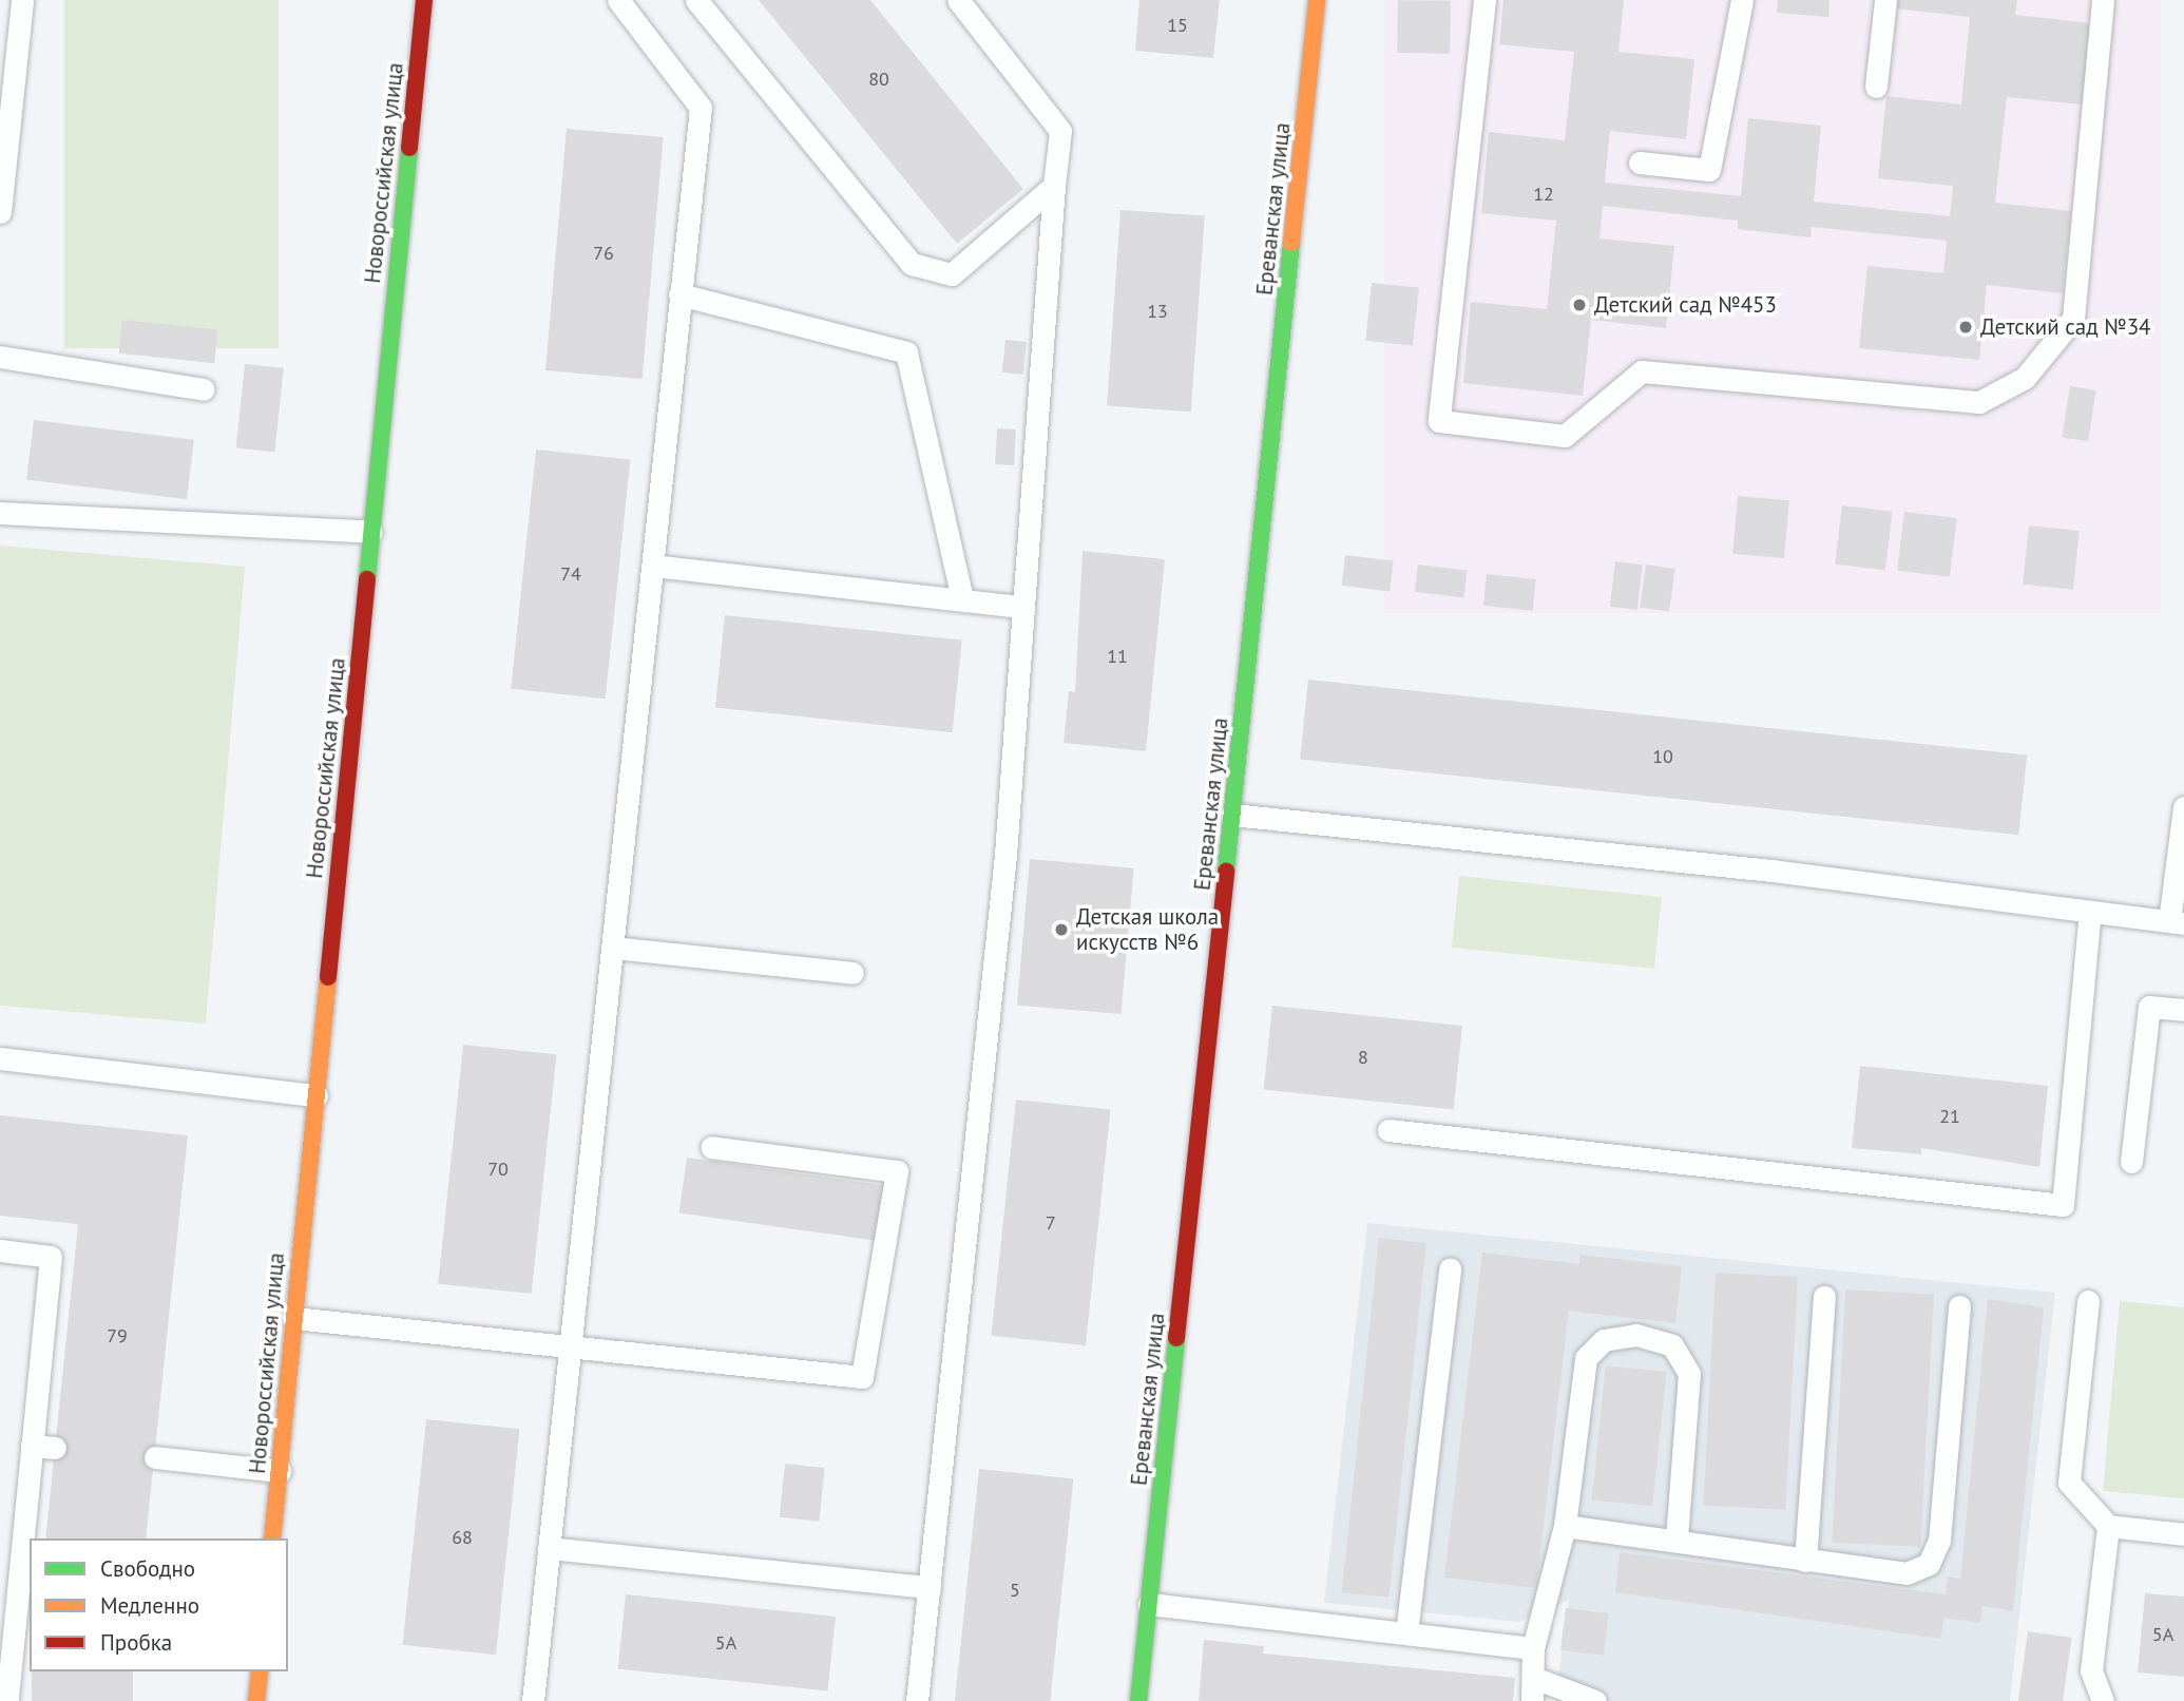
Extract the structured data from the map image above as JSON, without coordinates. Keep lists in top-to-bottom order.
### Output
{
  "streets": {
    "street": ["Новороссийская улица", "Ереванская улица"]
  },
  "places": ["Детский сад №453", "Детский сад №34", "Детская школа искусств №6"],
  "house_numbers": [
    "15",
    "80",
    "12",
    "76",
    "13",
    "74",
    "11",
    "10",
    "8",
    "21",
    "70",
    "7",
    "79",
    "68",
    "5",
    "5А",
    "5А"
  ],
  "legend": ["Свободно", "Медленно", "Пробка"]
}
